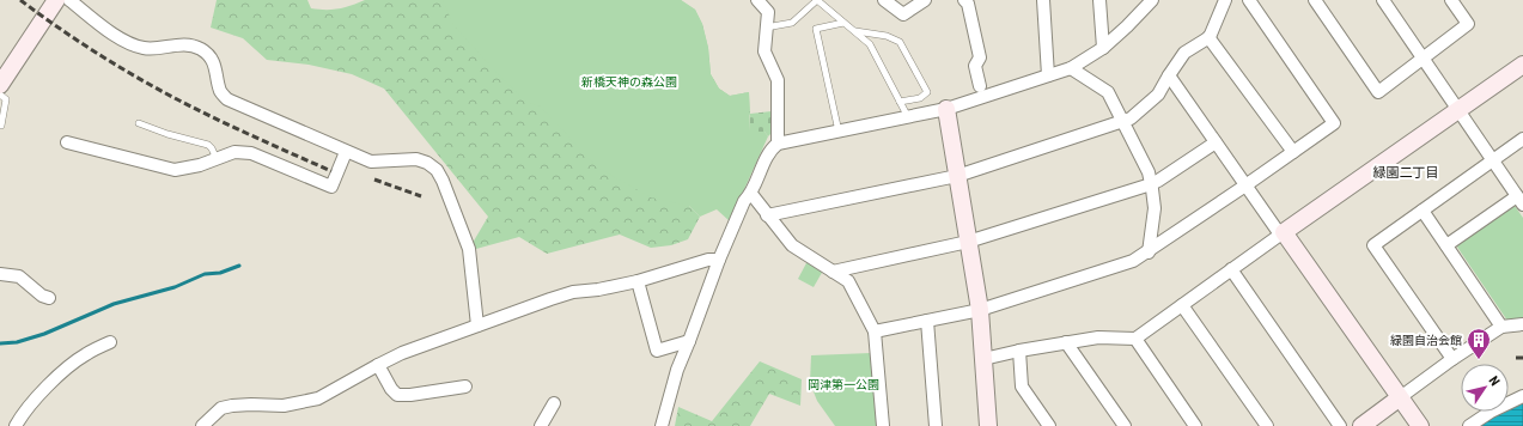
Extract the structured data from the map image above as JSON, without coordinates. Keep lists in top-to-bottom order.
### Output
{
  "districts": ["緑園二丁目"],
  "parks": ["新橋天神の森公園", "岡津第一公園"],
  "places": {
    "building": ["緑園自治会館"]
  },
  "north": "top right"
}
